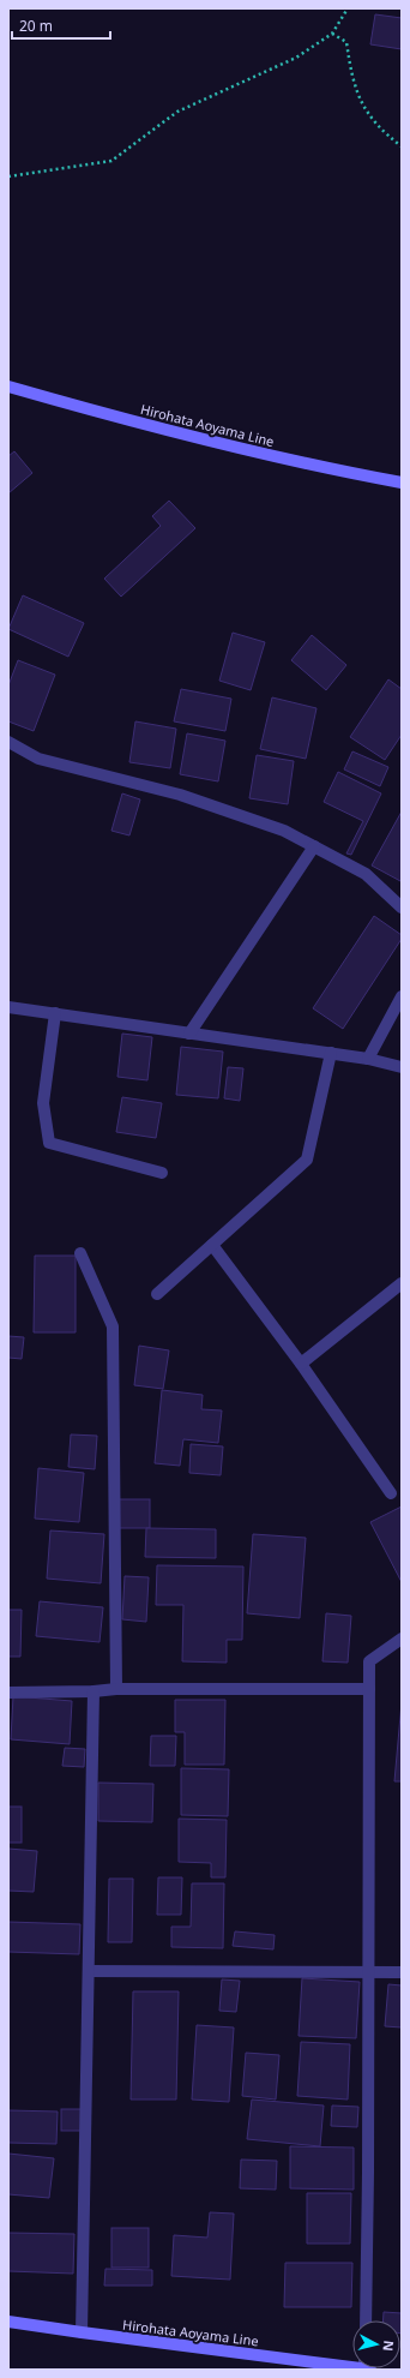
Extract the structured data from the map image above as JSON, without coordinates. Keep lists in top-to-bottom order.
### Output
{
  "streets": {
    "main road": ["Hirohata Aoyama Line"]
  },
  "scale_bar": "20 m",
  "north": "right"
}
